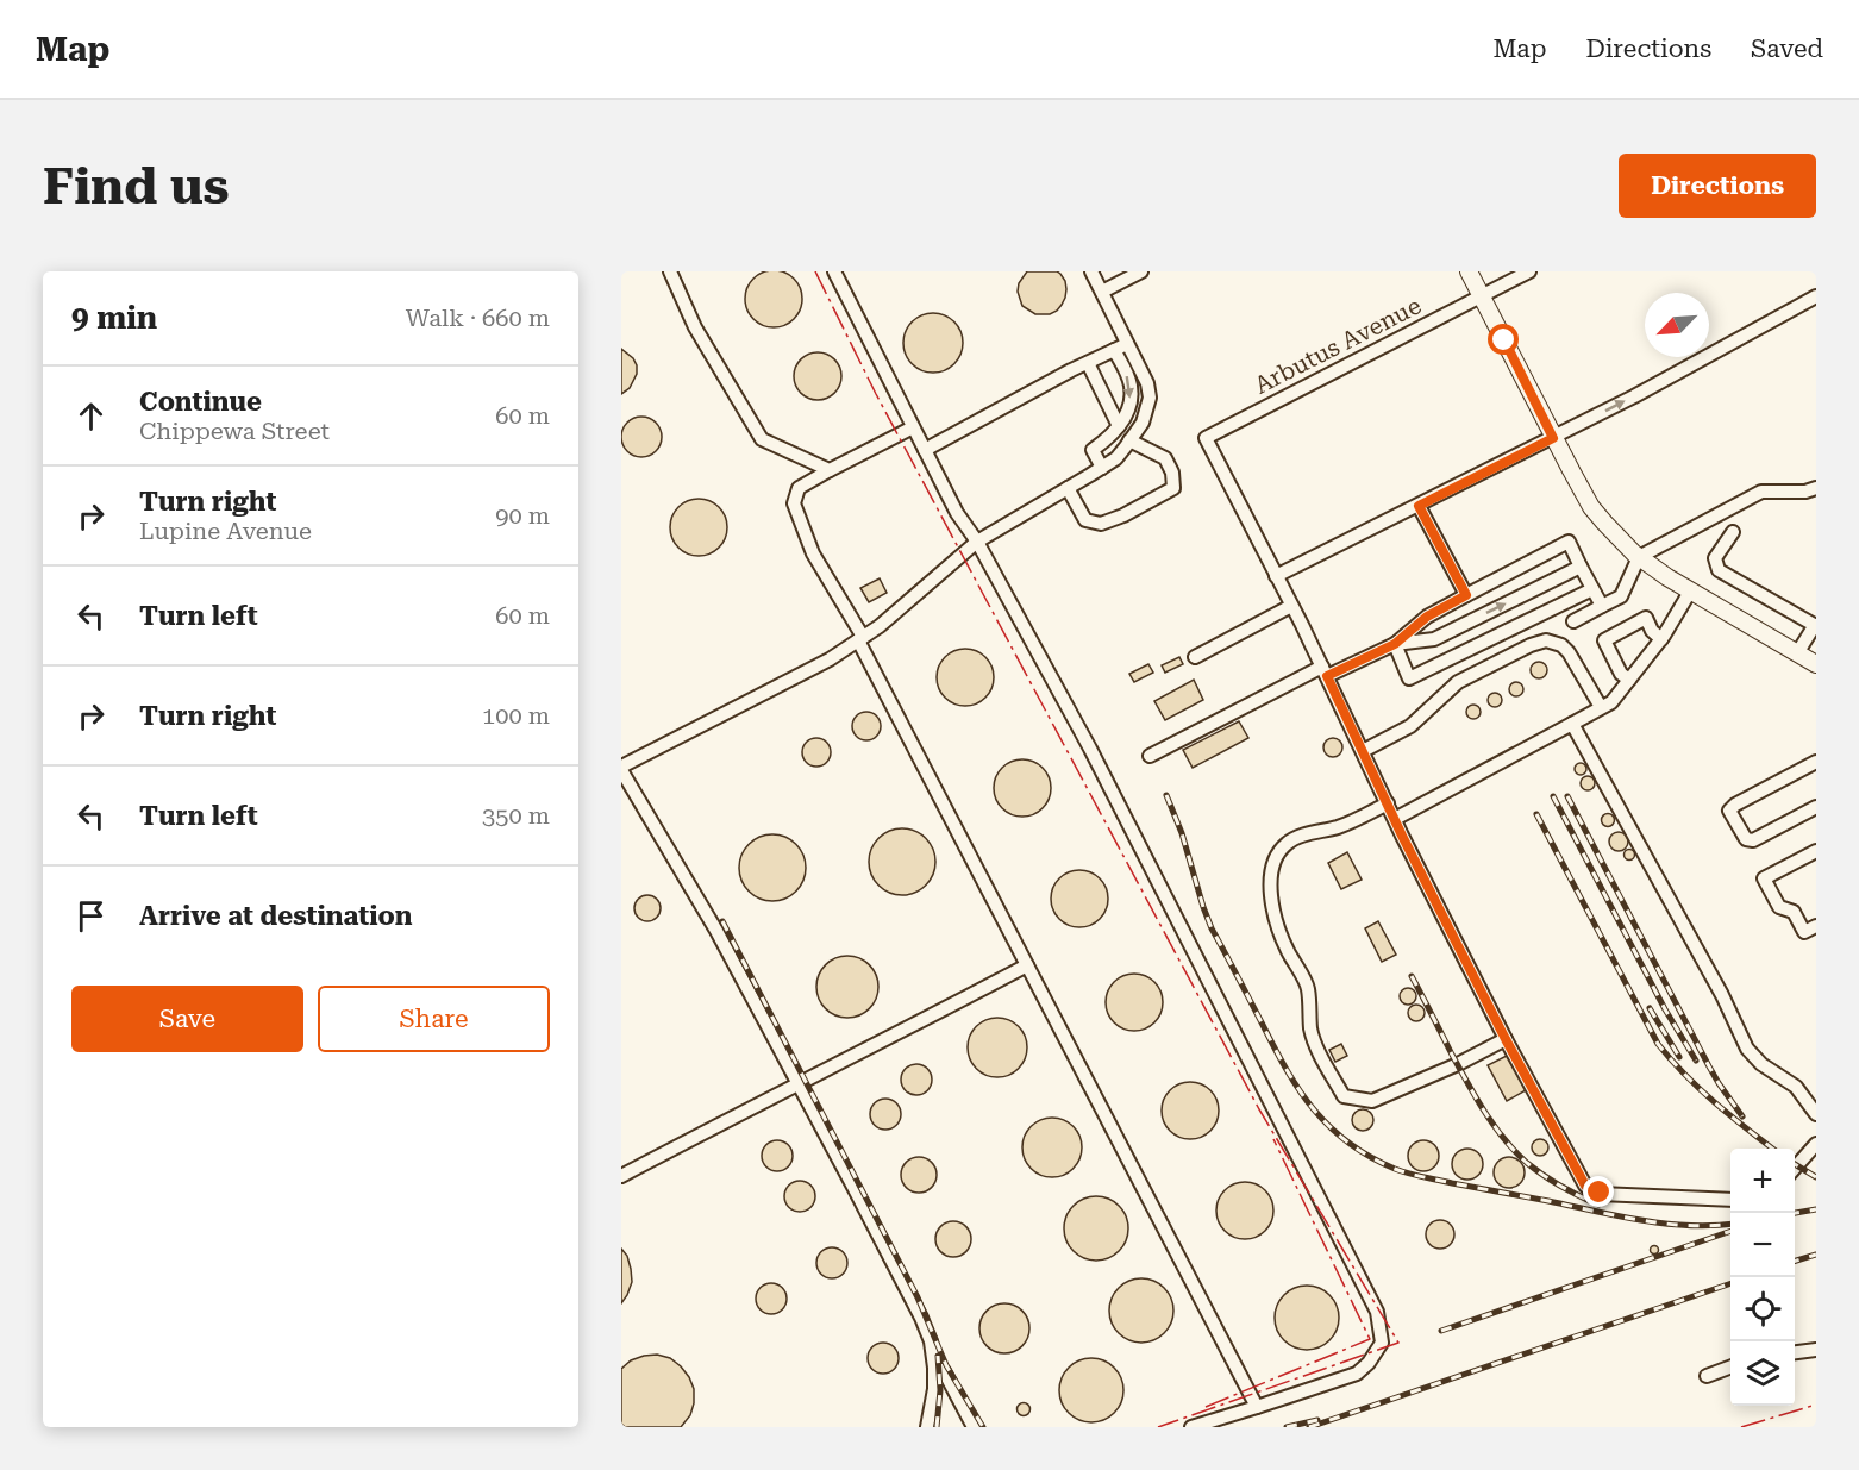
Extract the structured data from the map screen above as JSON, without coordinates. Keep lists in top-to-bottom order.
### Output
{
  "streets": {
    "street": ["Arbutus Avenue"]
  },
  "north": "bottom left",
  "page": {
    "header": "Map",
    "nav": ["Map", "Directions", "Saved"],
    "buttons": [
      "Directions",
      ["Save", "Share"]
    ],
    "title": "Find us",
    "heading": ["9 min", "Walk · 660 m"],
    "list": [
      ["Continue", "Chippewa Street", "60 m"],
      ["Turn right", "Lupine Avenue", "90 m"],
      ["Turn left", "60 m"],
      ["Turn right", "100 m"],
      ["Turn left", "350 m"],
      "Arrive at destination"
    ],
    "map_buttons": ["+", "−"]
  }
}
